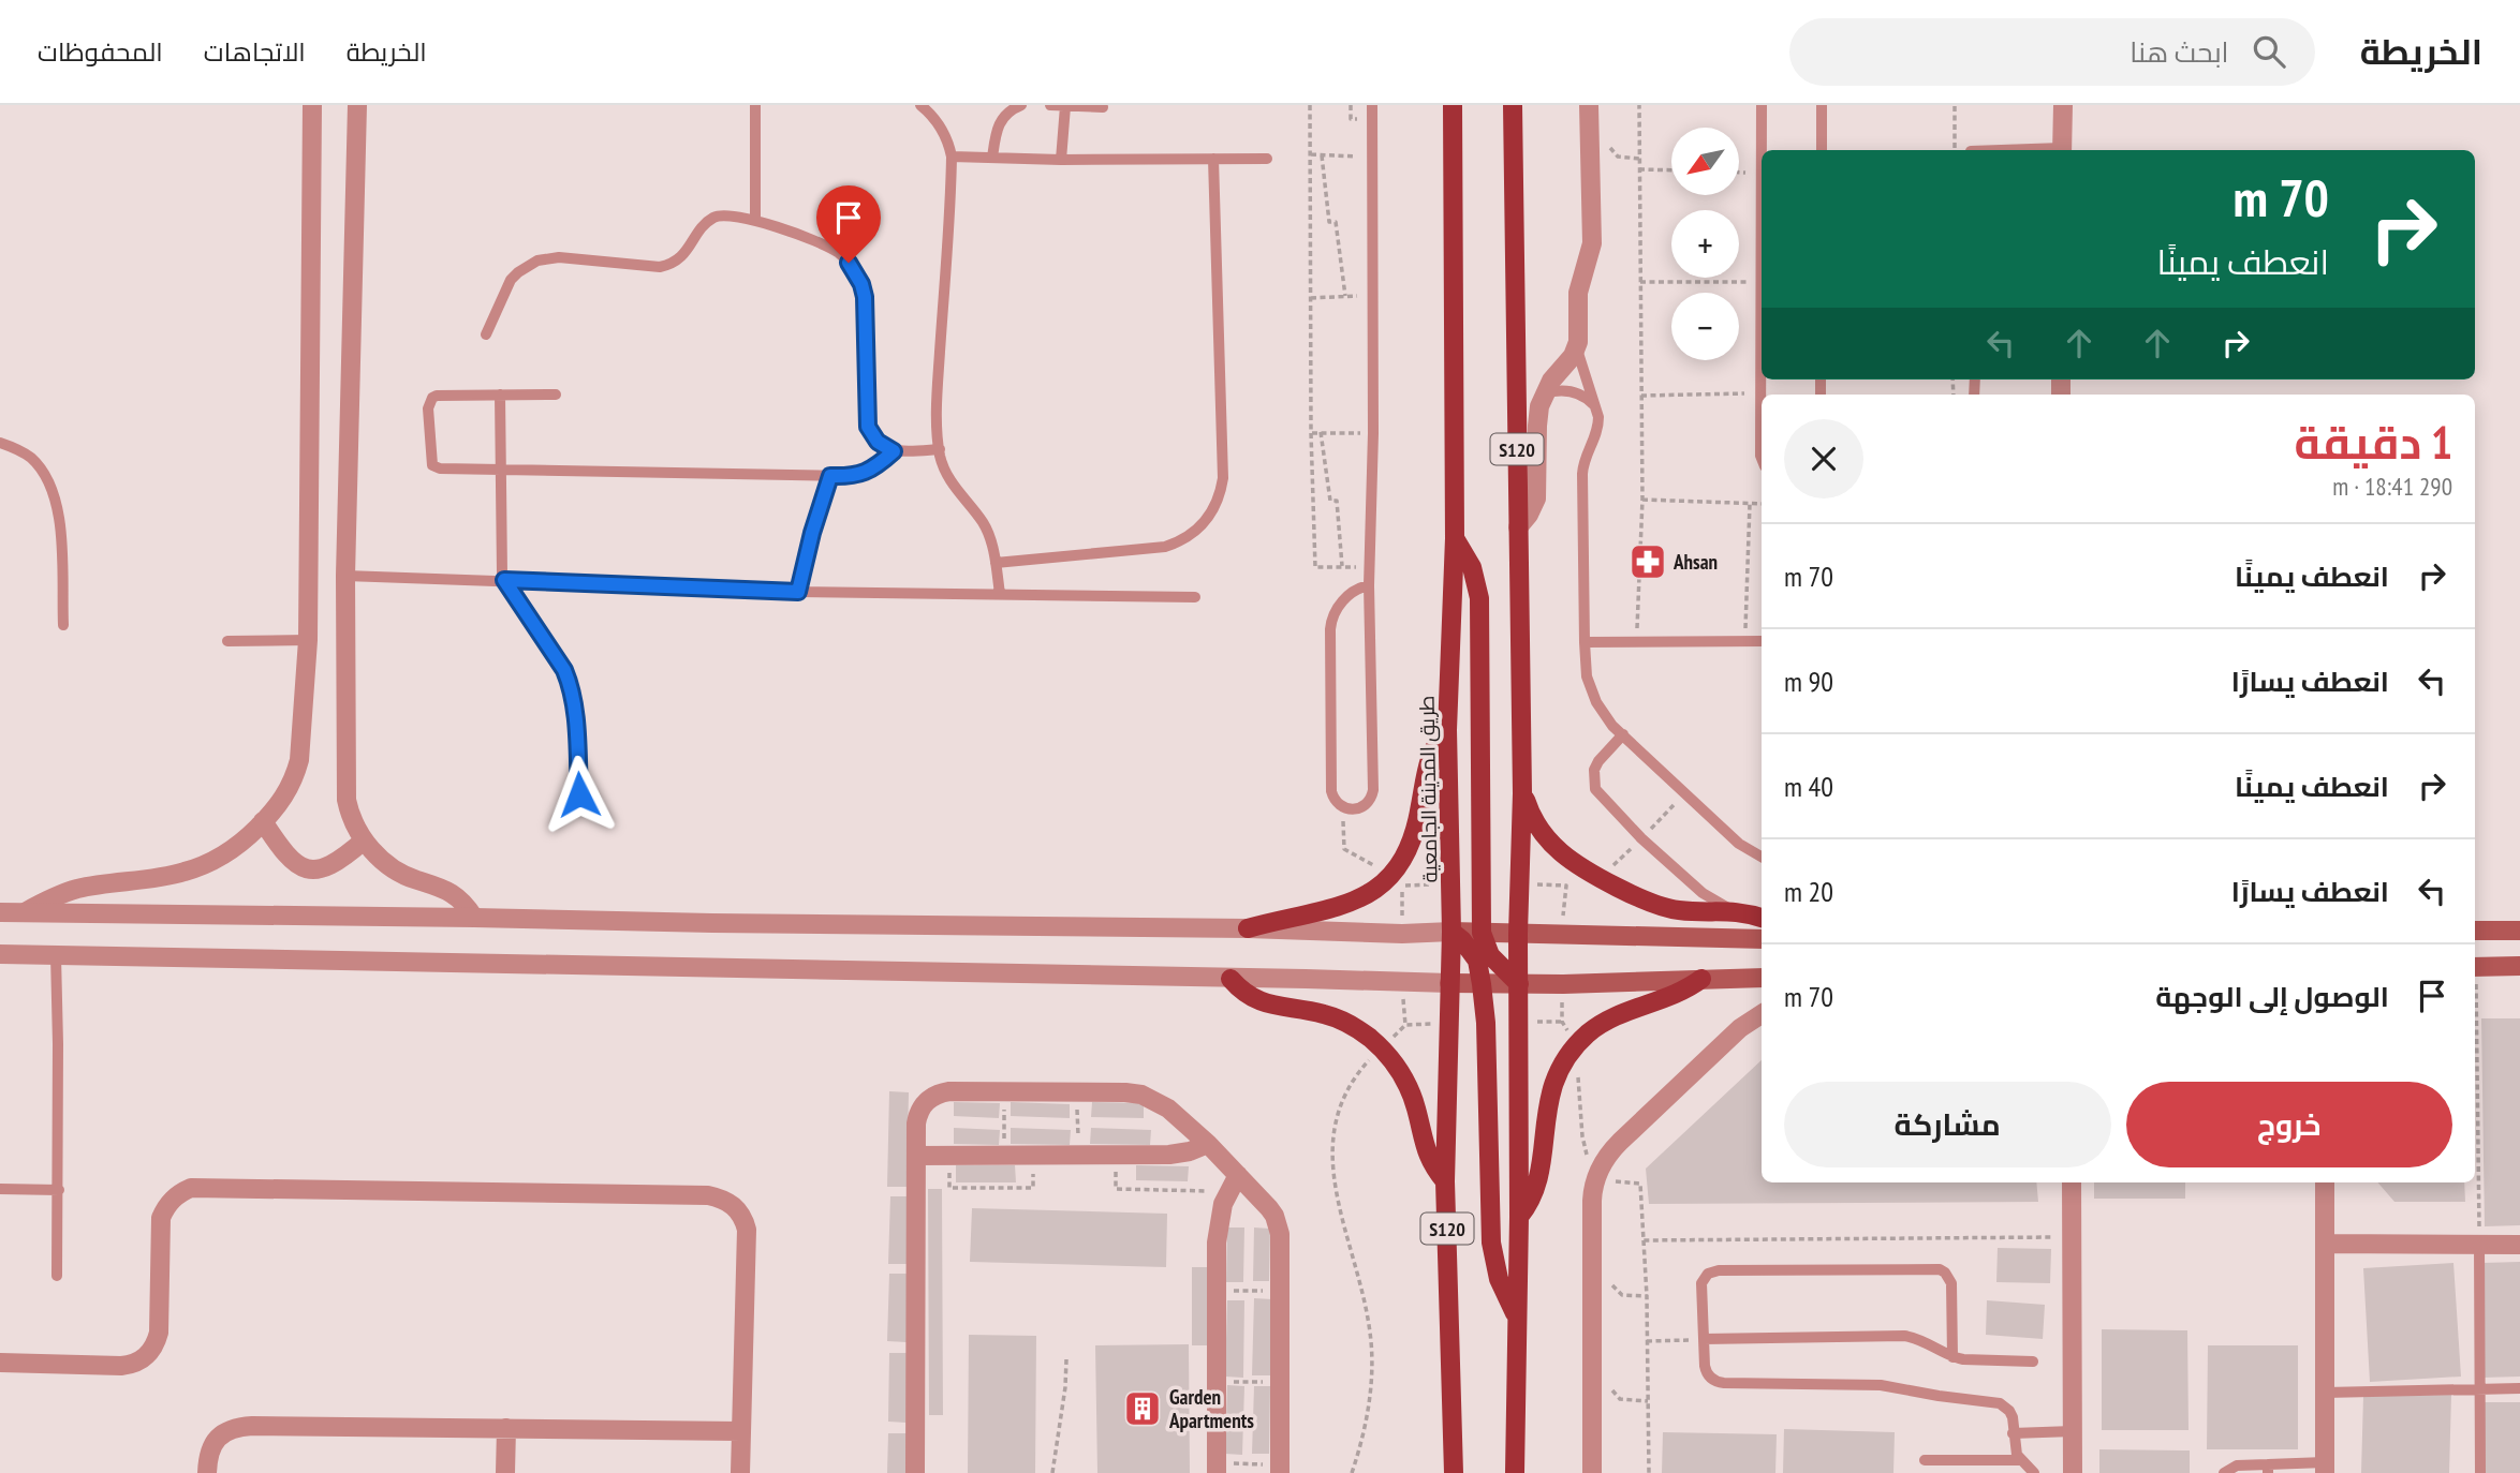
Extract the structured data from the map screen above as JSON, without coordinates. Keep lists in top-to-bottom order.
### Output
{
  "streets": {
    "main road": ["S120", "طريق المدينة الجامعية"]
  },
  "places": {
    "pharmacy": ["Ahsan"],
    "building": ["Garden Apartments"]
  },
  "north": "bottom left",
  "page": {
    "header": "الخريطة",
    "search": "ابحث هنا",
    "nav": ["الخريطة", "الاتجاهات", "المحفوظات"],
    "map_buttons": ["+", "−"],
    "turn": ["70 m", "انعطف يمينًا"],
    "heading": ["1 دقيقة", "290 m · 18:41"],
    "list": [
      {
        "name": "انعطف يمينًا",
        "value": "70 m"
      },
      {
        "name": "انعطف يسارًا",
        "value": "90 m"
      },
      {
        "name": "انعطف يمينًا",
        "value": "40 m"
      },
      {
        "name": "انعطف يسارًا",
        "value": "20 m"
      },
      {
        "name": "الوصول إلى الوجهة",
        "value": "70 m"
      }
    ],
    "buttons": ["خروج", "مشاركة"]
  }
}
